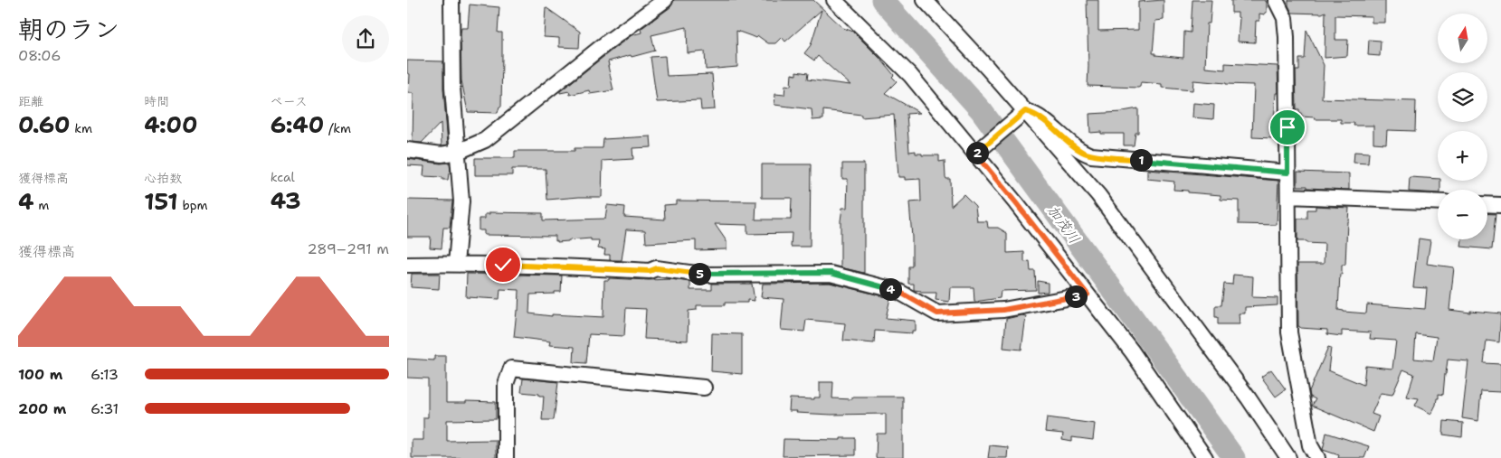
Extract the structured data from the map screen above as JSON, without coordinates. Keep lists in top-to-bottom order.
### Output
{
  "water": ["加茂川"],
  "north": "top",
  "page": {
    "heading": ["朝のラン", "08:06"],
    "map_buttons": ["+", "−"],
    "stats": [
      ["距離", "0.60 km"],
      ["時間", "4:00"],
      ["ペース", "6:40 /km"],
      ["獲得標高", "4 m"],
      ["心拍数", "151 bpm"],
      ["kcal", "43"]
    ],
    "pins": [
      "2",
      "1",
      "5",
      "4",
      "3"
    ],
    "chart": ["獲得標高", "289–291 m"],
    "list": [
      {
        "name": "100 m",
        "note": "6:13"
      },
      {
        "name": "200 m",
        "note": "6:31"
      }
    ]
  }
}
